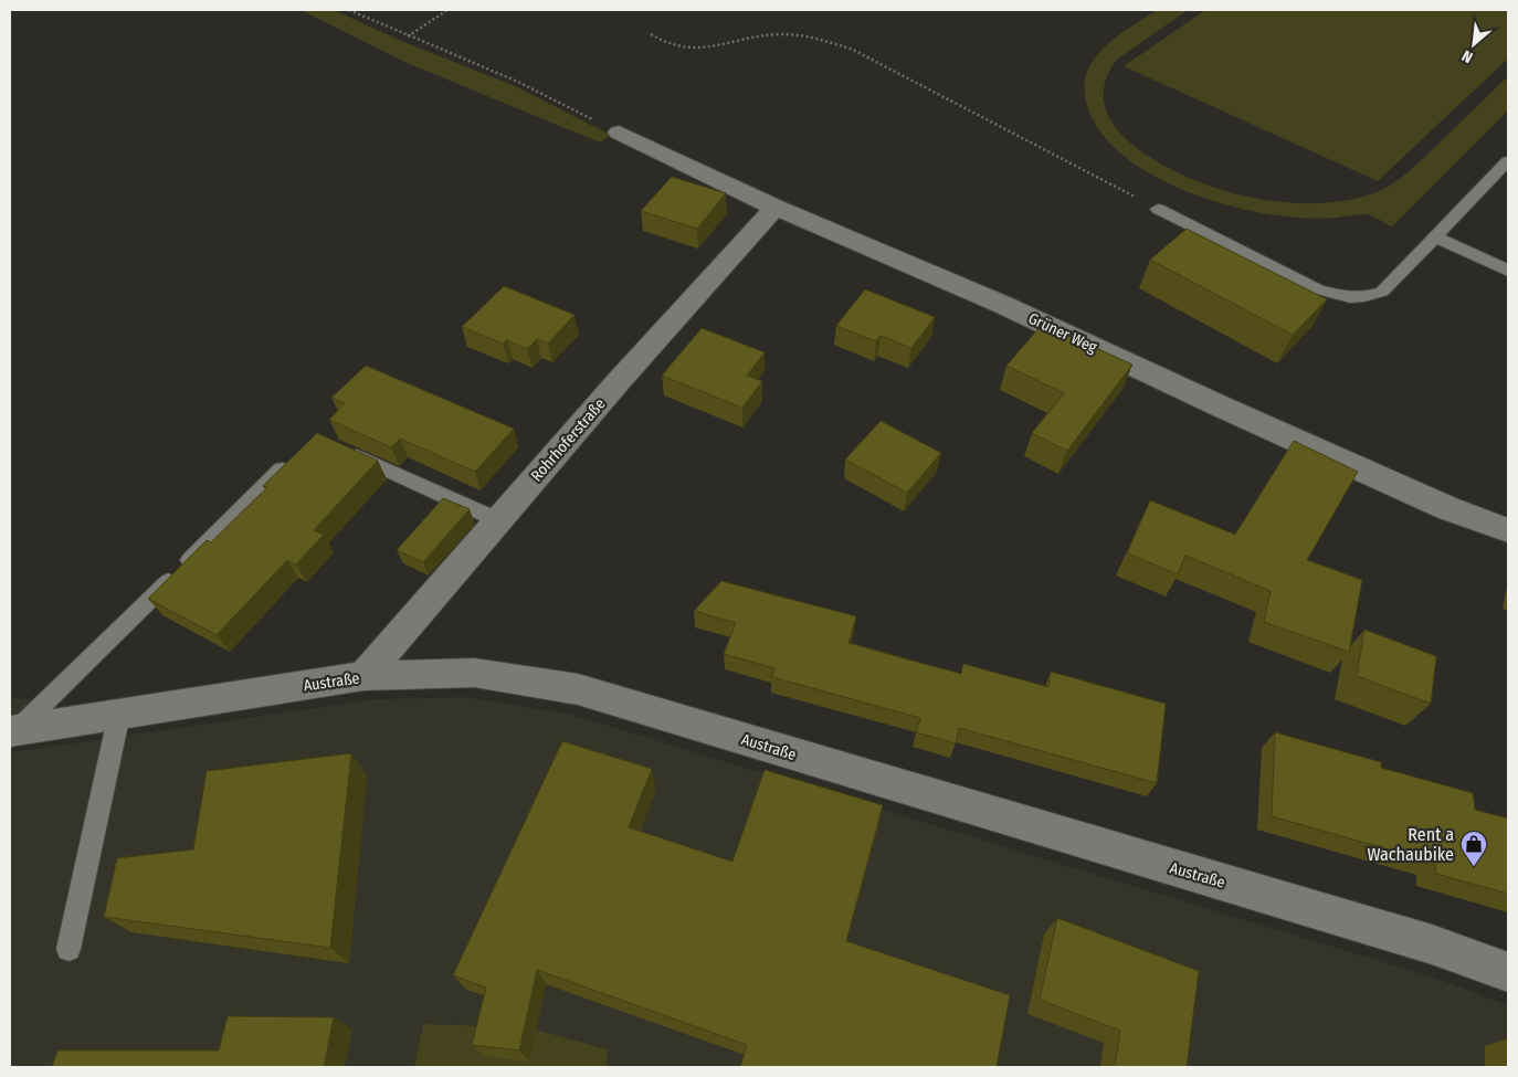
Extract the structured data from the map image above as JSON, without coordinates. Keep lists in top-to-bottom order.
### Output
{
  "streets": {
    "street": ["Grüner Weg", "Rohrhoferstraße", "Austraße"]
  },
  "crossings": [
    ["Grüner Weg", "Rohrhoferstraße"],
    ["Rohrhoferstraße", "Austraße"]
  ],
  "places": {
    "shop": ["Rent a Wachaubike"]
  },
  "north": "bottom left"
}
